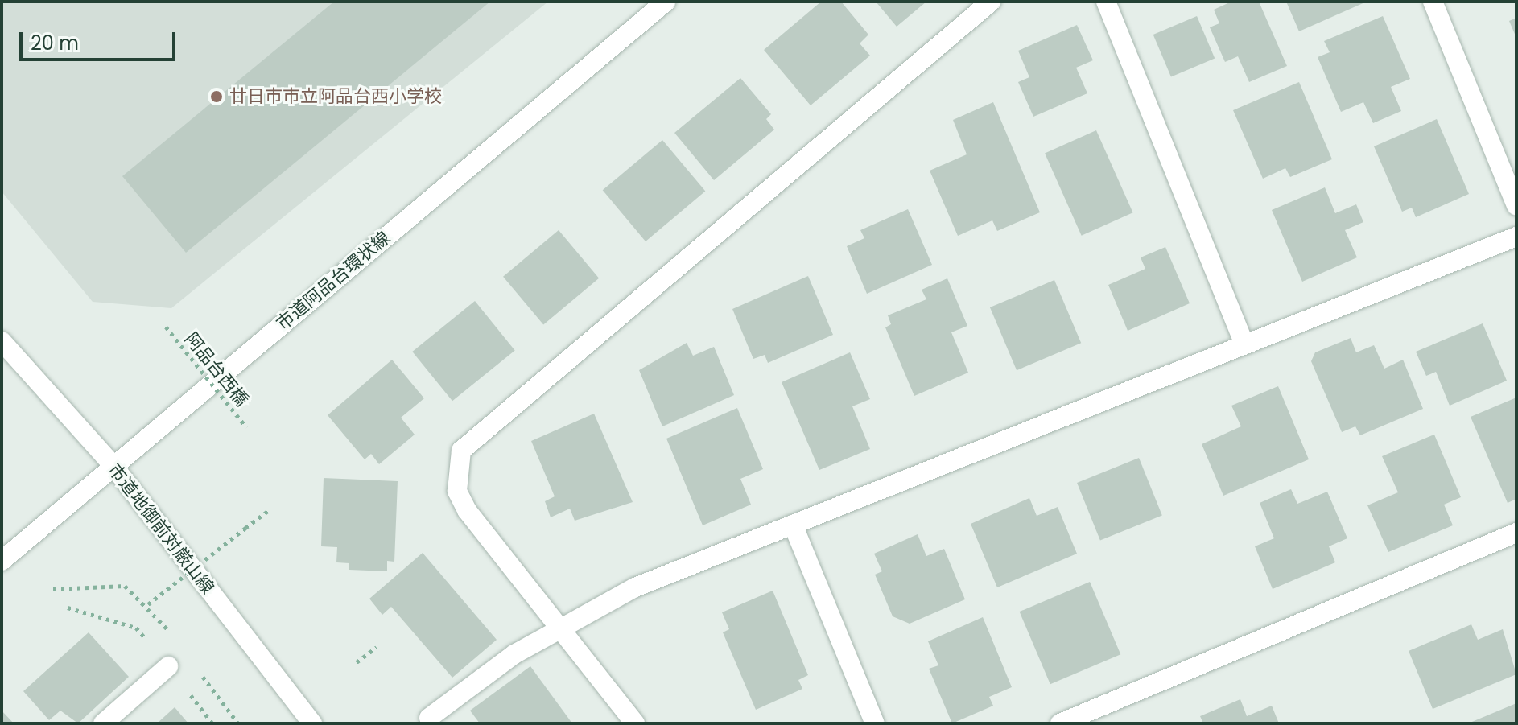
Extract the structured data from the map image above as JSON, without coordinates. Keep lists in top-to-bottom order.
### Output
{
  "streets": {
    "street": ["市道阿品台環状線", "市道地御前対厳山線"],
    "path": ["阿品台西橋"]
  },
  "crossings": [
    ["市道阿品台環状線", "市道地御前対厳山線"]
  ],
  "places": ["廿日市市立阿品台西小学校"],
  "scale_bar": "20 m"
}
